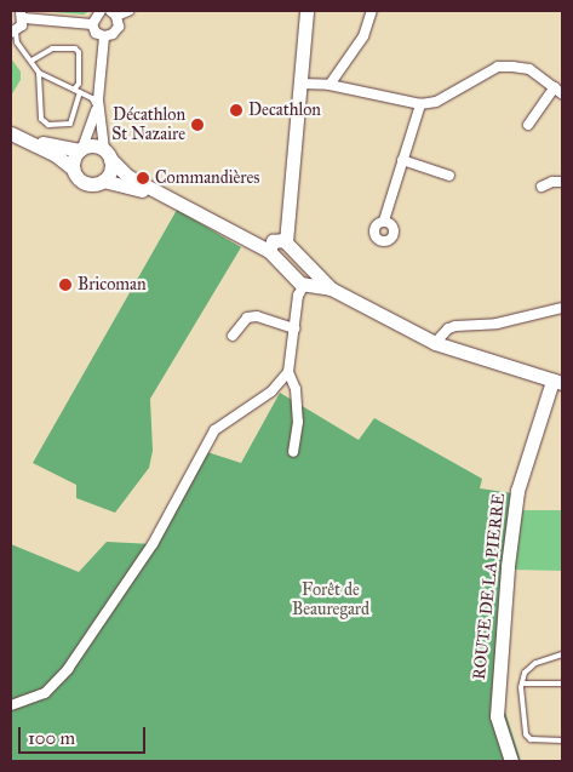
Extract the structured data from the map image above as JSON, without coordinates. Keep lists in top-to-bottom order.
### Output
{
  "streets": {
    "main road": ["ROUTE DE LA PIERRE"]
  },
  "parks": ["Forêt de Beauregard"],
  "places": [
    "Decathlon",
    "Décathlon St Nazaire",
    "Commandières",
    "Bricoman"
  ],
  "scale_bar": "100 m"
}
